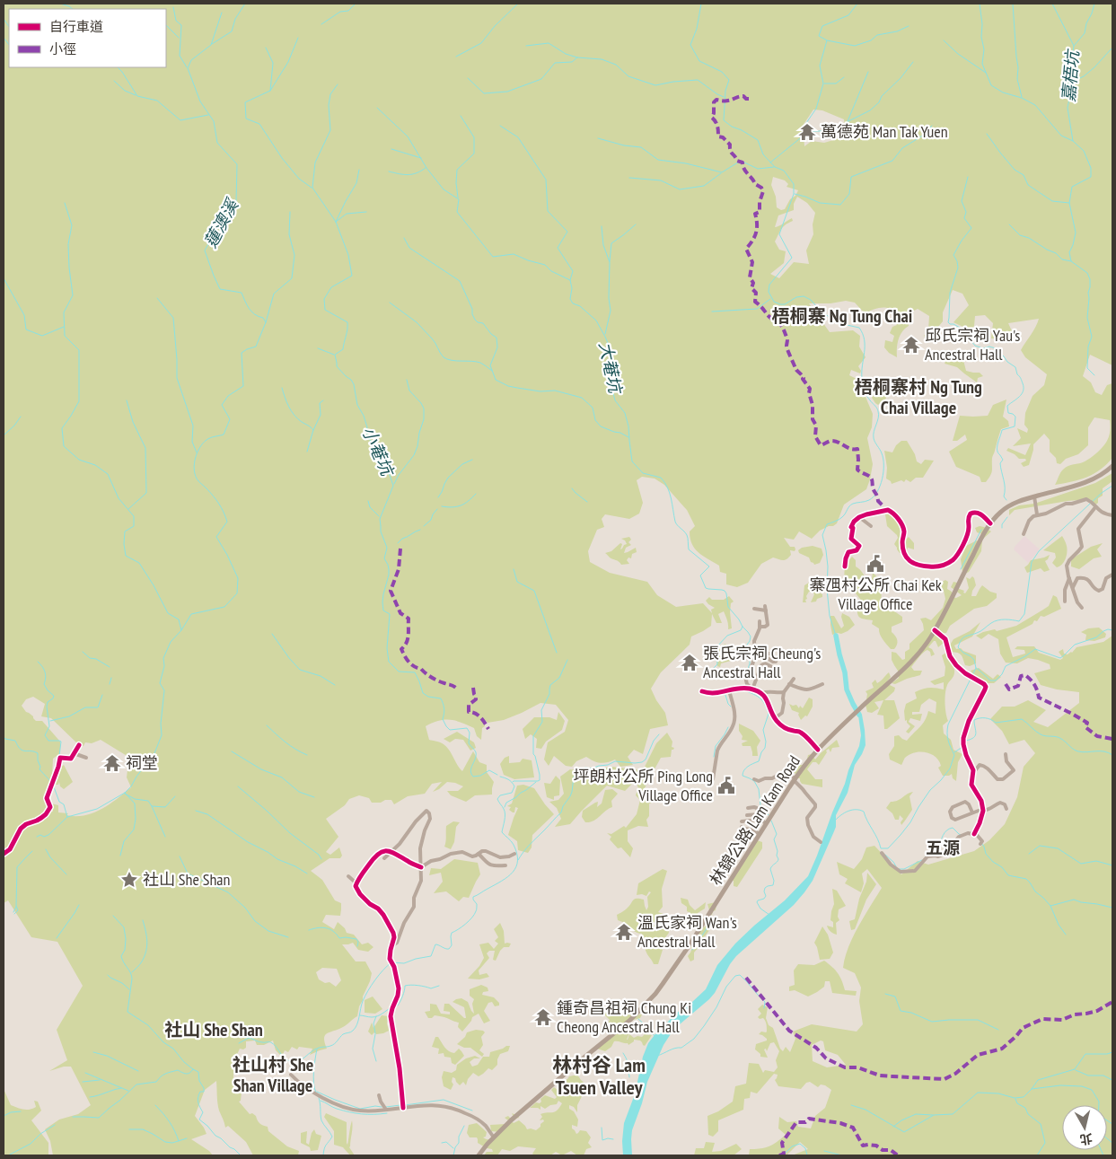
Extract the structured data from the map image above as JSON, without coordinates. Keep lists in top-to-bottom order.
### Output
{
  "streets": {
    "main road": ["林錦公路 Lam Kam Road"]
  },
  "districts": [
    "梧桐寨 Ng Tung Chai",
    "梧桐寨村 Ng Tung Chai Village",
    "五源",
    "社山 She Shan",
    "社山村 She Shan Village",
    "林村谷 Lam Tsuen Valley"
  ],
  "water": [
    "嘉梧坑",
    "蓮澳溪",
    "大菴坑",
    "小菴坑"
  ],
  "places": {
    "temple": [
      "萬德苑 Man Tak Yuen",
      "邱氏宗祠 Yau's Ancestral Hall",
      "張氏宗祠 Cheung's Ancestral Hall",
      "祠堂",
      "溫氏家祠 Wan's Ancestral Hall",
      "鍾奇昌祖祠 Chung Ki Cheong Ancestral Hall"
    ],
    "public building": ["寨乪村公所 Chai Kek Village Office", "坪朗村公所 Ping Long Village Office"],
    "place": ["社山 She Shan"]
  },
  "legend": ["自行車道", "小徑"],
  "north": "bottom"
}
